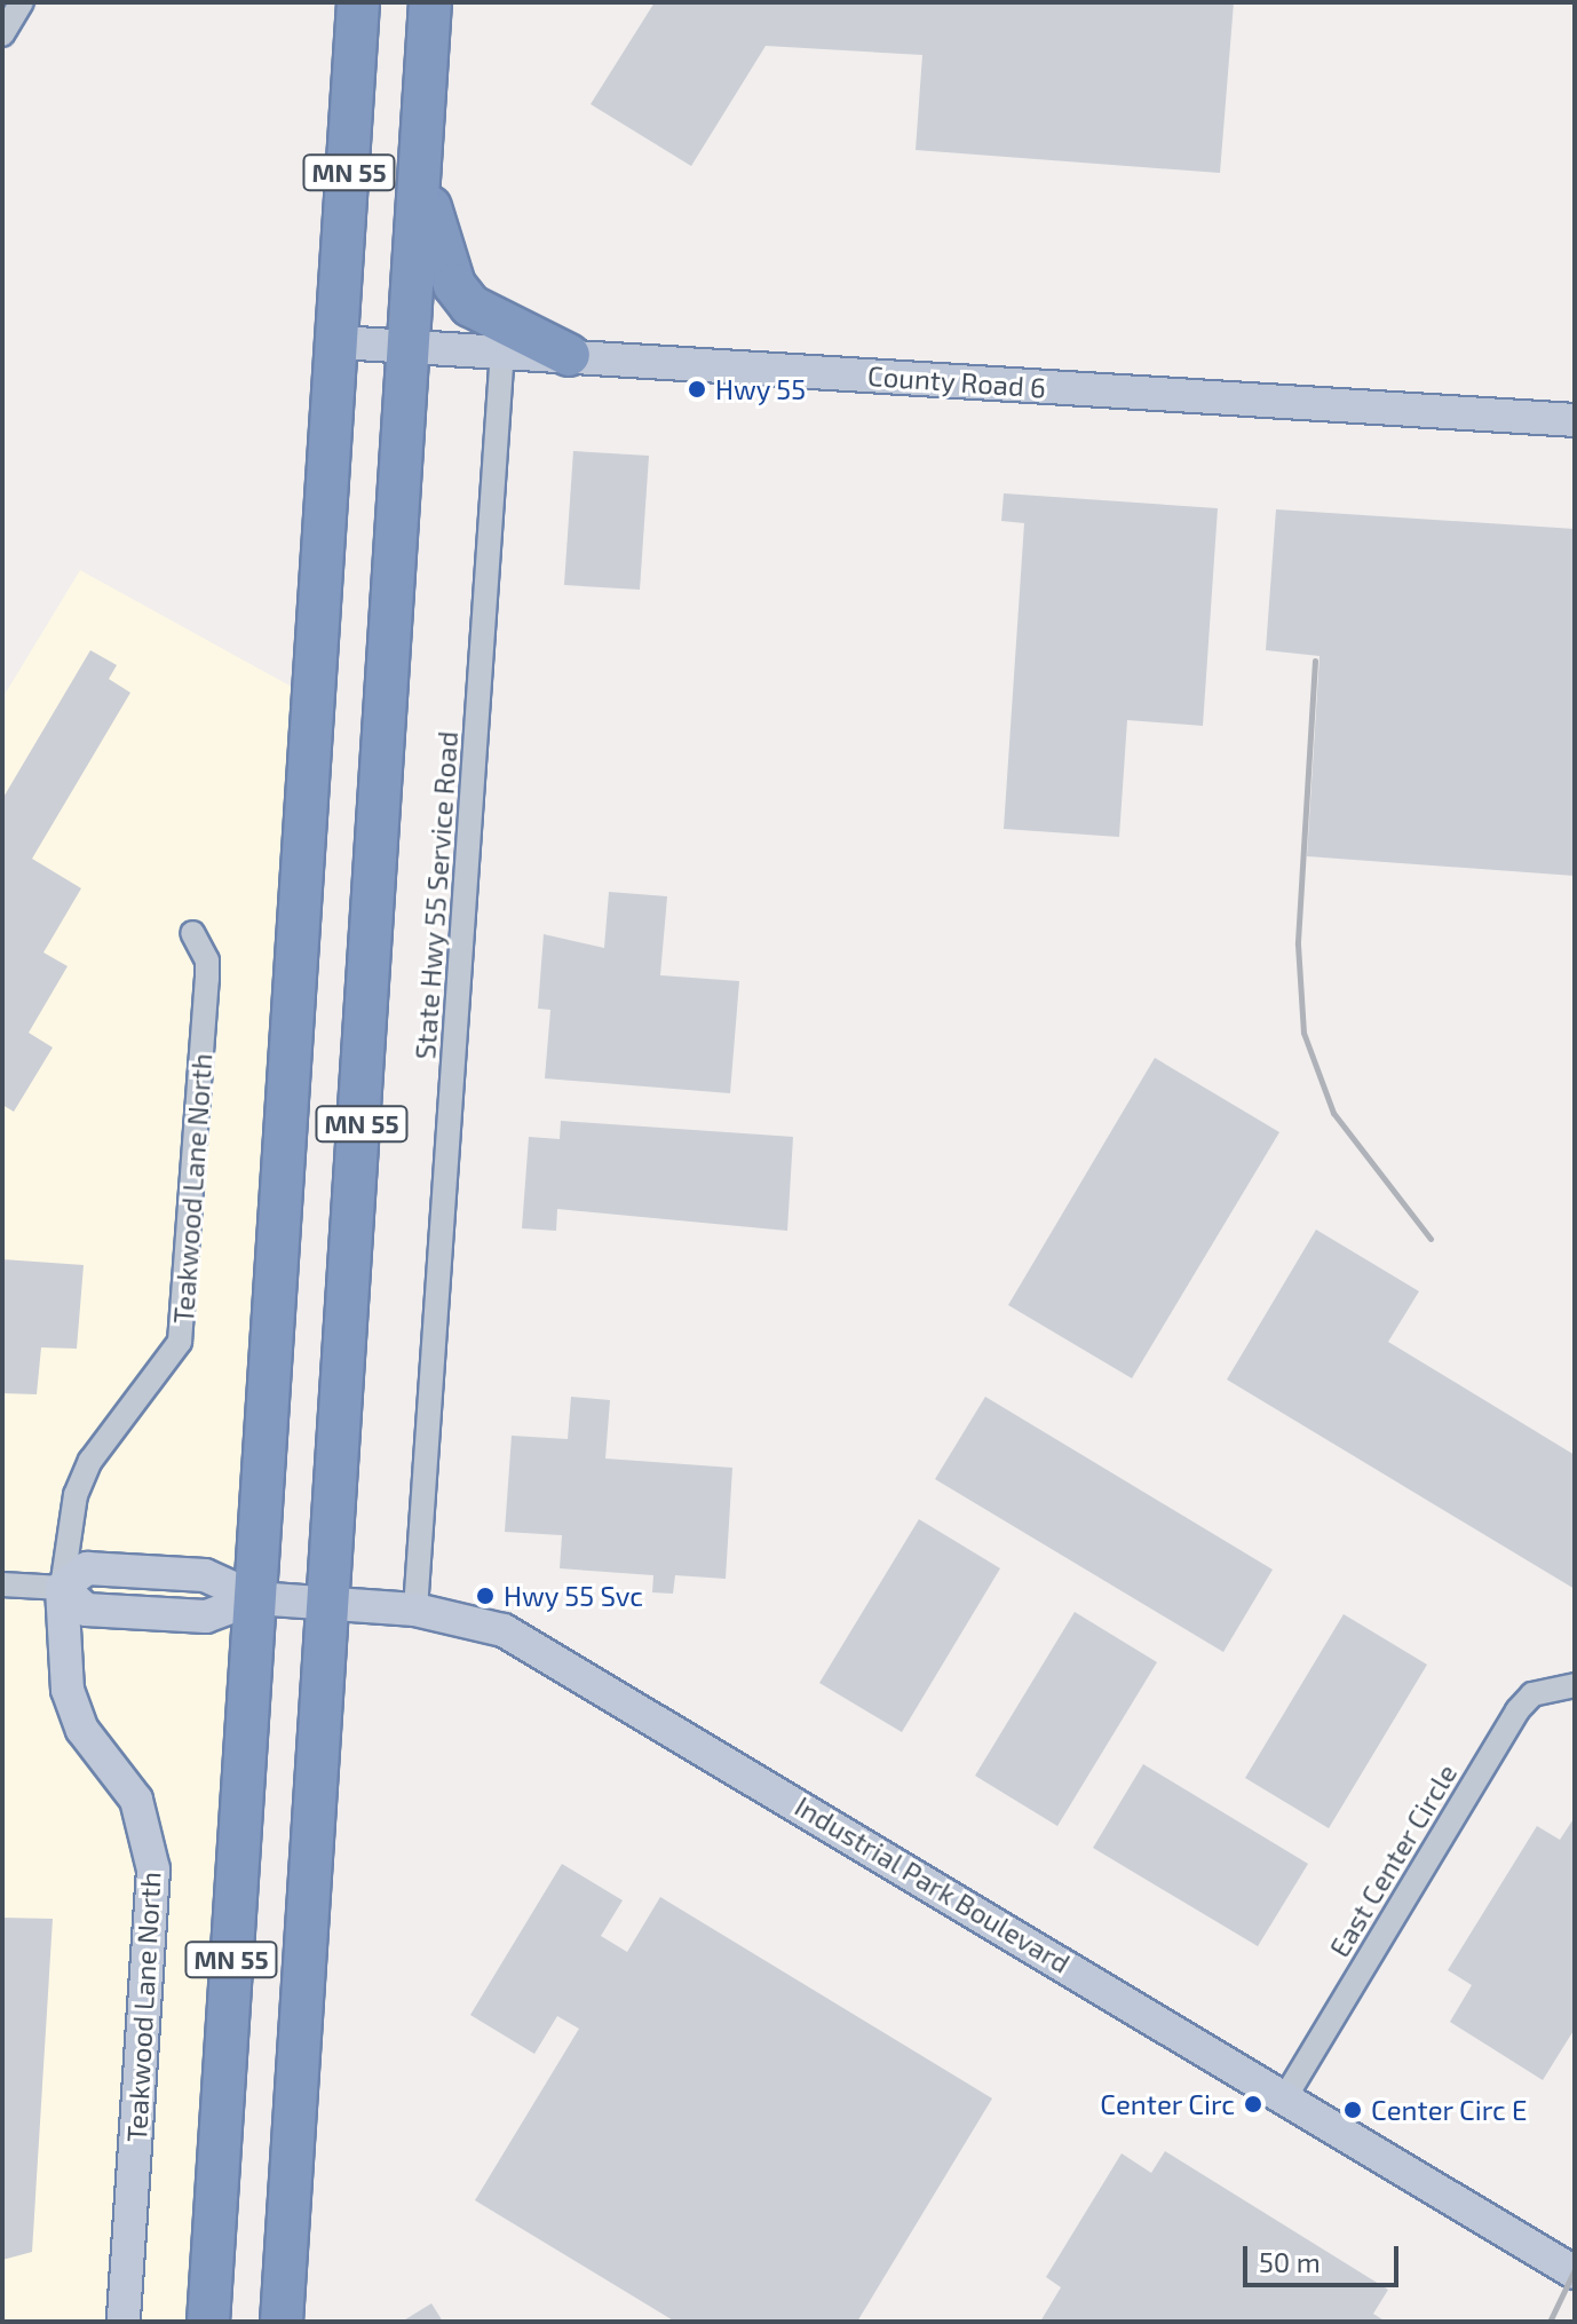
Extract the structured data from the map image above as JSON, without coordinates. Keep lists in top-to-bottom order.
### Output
{
  "streets": {
    "highway": ["MN 55"],
    "street": [
      "County Road 6",
      "State Hwy 55 Service Road",
      "Teakwood Lane North",
      "East Center Circle",
      "Industrial Park Boulevard"
    ]
  },
  "crossings": [
    ["MN 55", "County Road 6"],
    ["MN 55", "Industrial Park Boulevard"],
    ["County Road 6", "State Hwy 55 Service Road"],
    ["State Hwy 55 Service Road", "Industrial Park Boulevard"],
    ["Teakwood Lane North", "Industrial Park Boulevard"],
    ["East Center Circle", "Industrial Park Boulevard"]
  ],
  "places": [
    "Hwy 55",
    "Hwy 55 Svc",
    "Center Circ",
    "Center Circ E"
  ],
  "scale_bar": "50 m"
}
